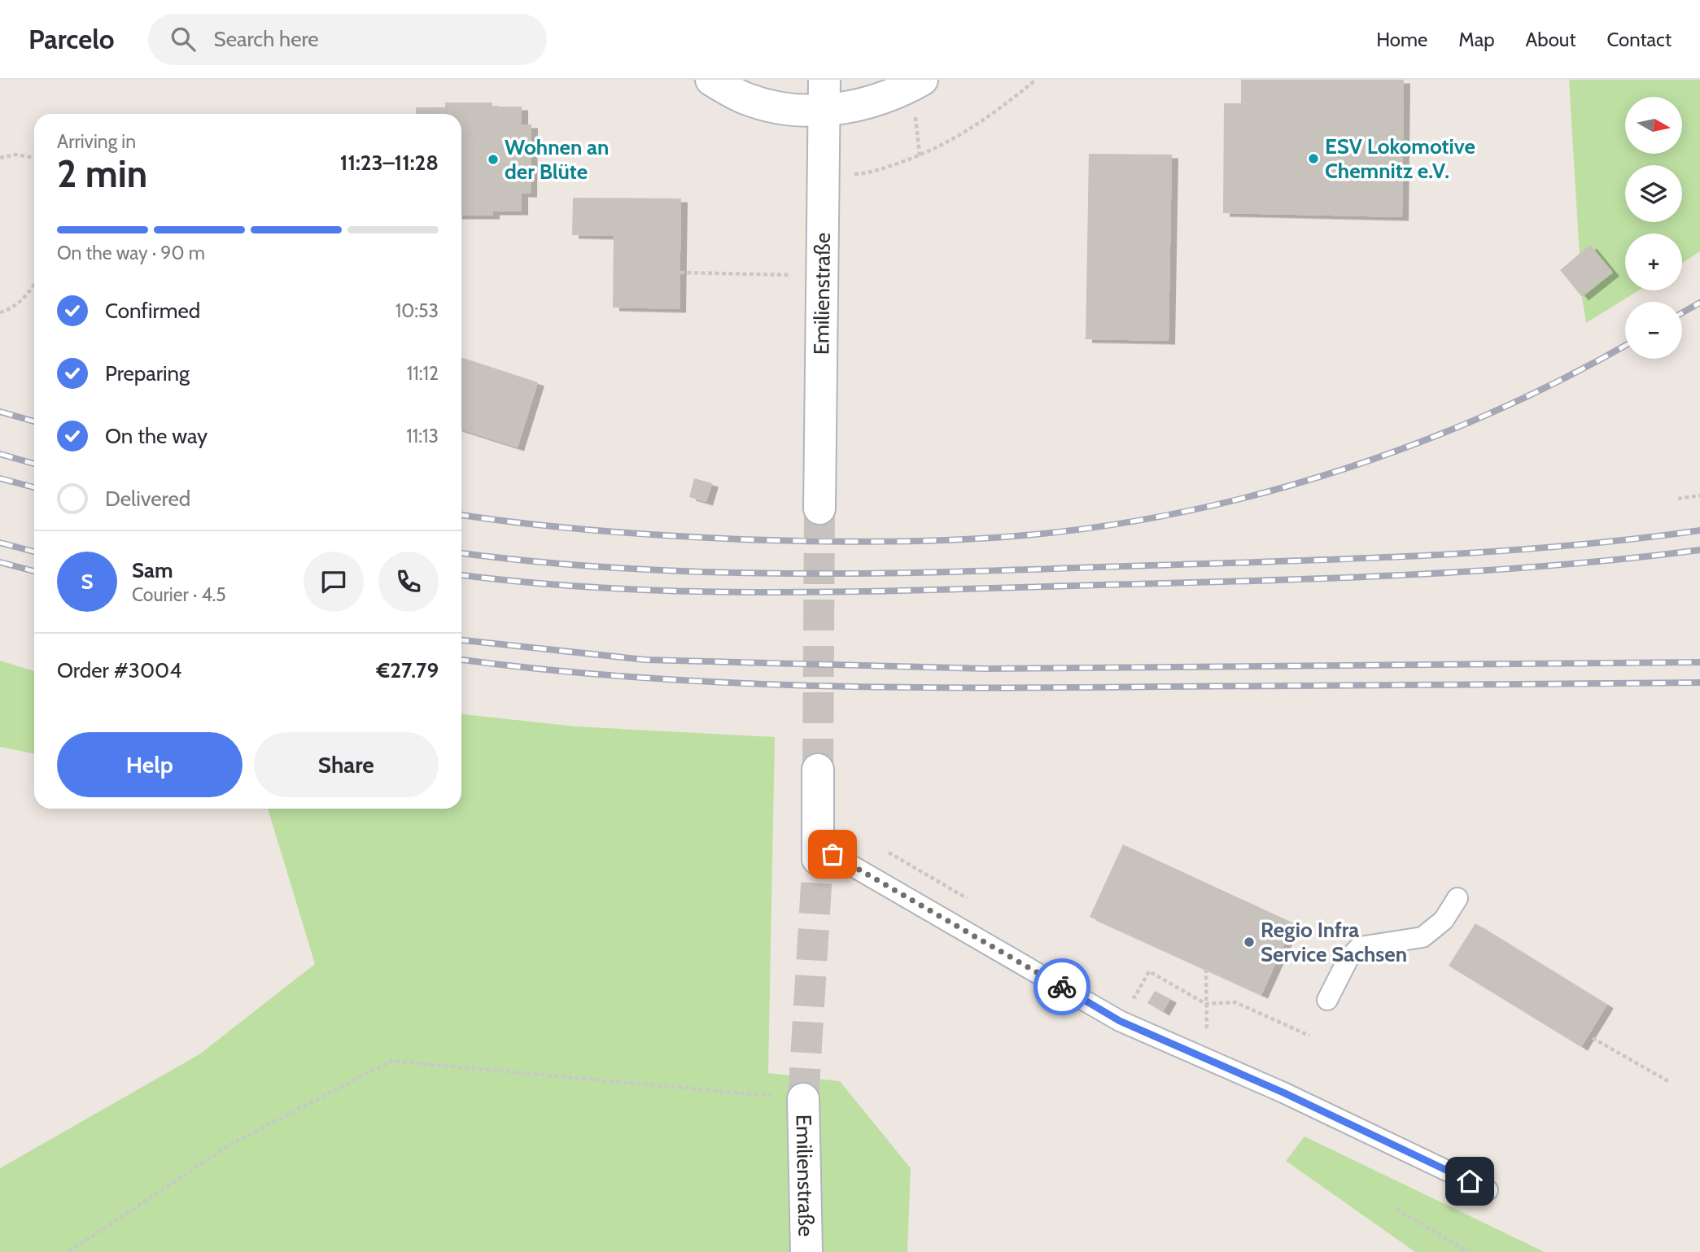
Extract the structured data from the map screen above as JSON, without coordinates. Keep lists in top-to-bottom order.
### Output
{
  "streets": {
    "street": ["Emilienstraße"]
  },
  "places": ["ESV Lokomotive Chemnitz e.V.", "Wohnen an der Blüte", "Regio Infra Service Sachsen"],
  "north": "right",
  "page": {
    "header": "Parcelo",
    "search": "Search here",
    "nav": [
      "Home",
      "Map",
      "About",
      "Contact"
    ],
    "map_buttons": ["+", "−"],
    "heading": ["2 min", "Arriving in", "11:23–11:28"],
    "panel": [
      "Sam",
      "Courier · 4.5",
      "Order #3004",
      "€27.79"
    ],
    "bar": "On the way · 90 m",
    "list": [
      ["Confirmed", "10:53"],
      ["Preparing", "11:12"],
      ["On the way", "11:13"],
      "Delivered"
    ],
    "round": "S",
    "buttons": ["Help", "Share"]
  }
}
